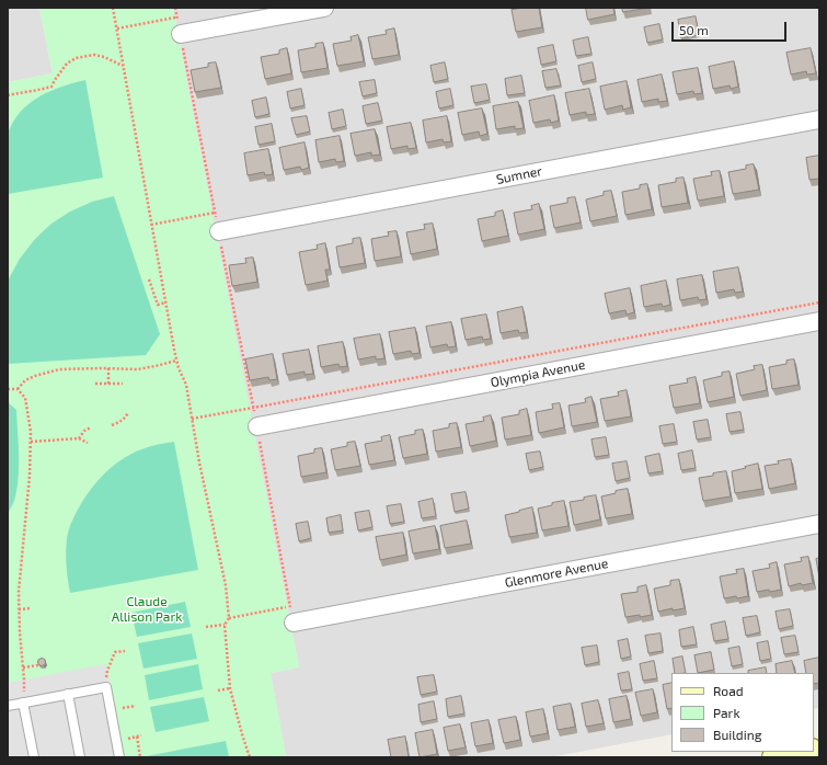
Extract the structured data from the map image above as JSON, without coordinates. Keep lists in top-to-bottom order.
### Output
{
  "streets": {
    "street": ["Sumner", "Olympia Avenue", "Glenmore Avenue"]
  },
  "parks": ["Claude Allison Park"],
  "legend": ["Road", "Park", "Building"],
  "scale_bar": "50 m"
}
